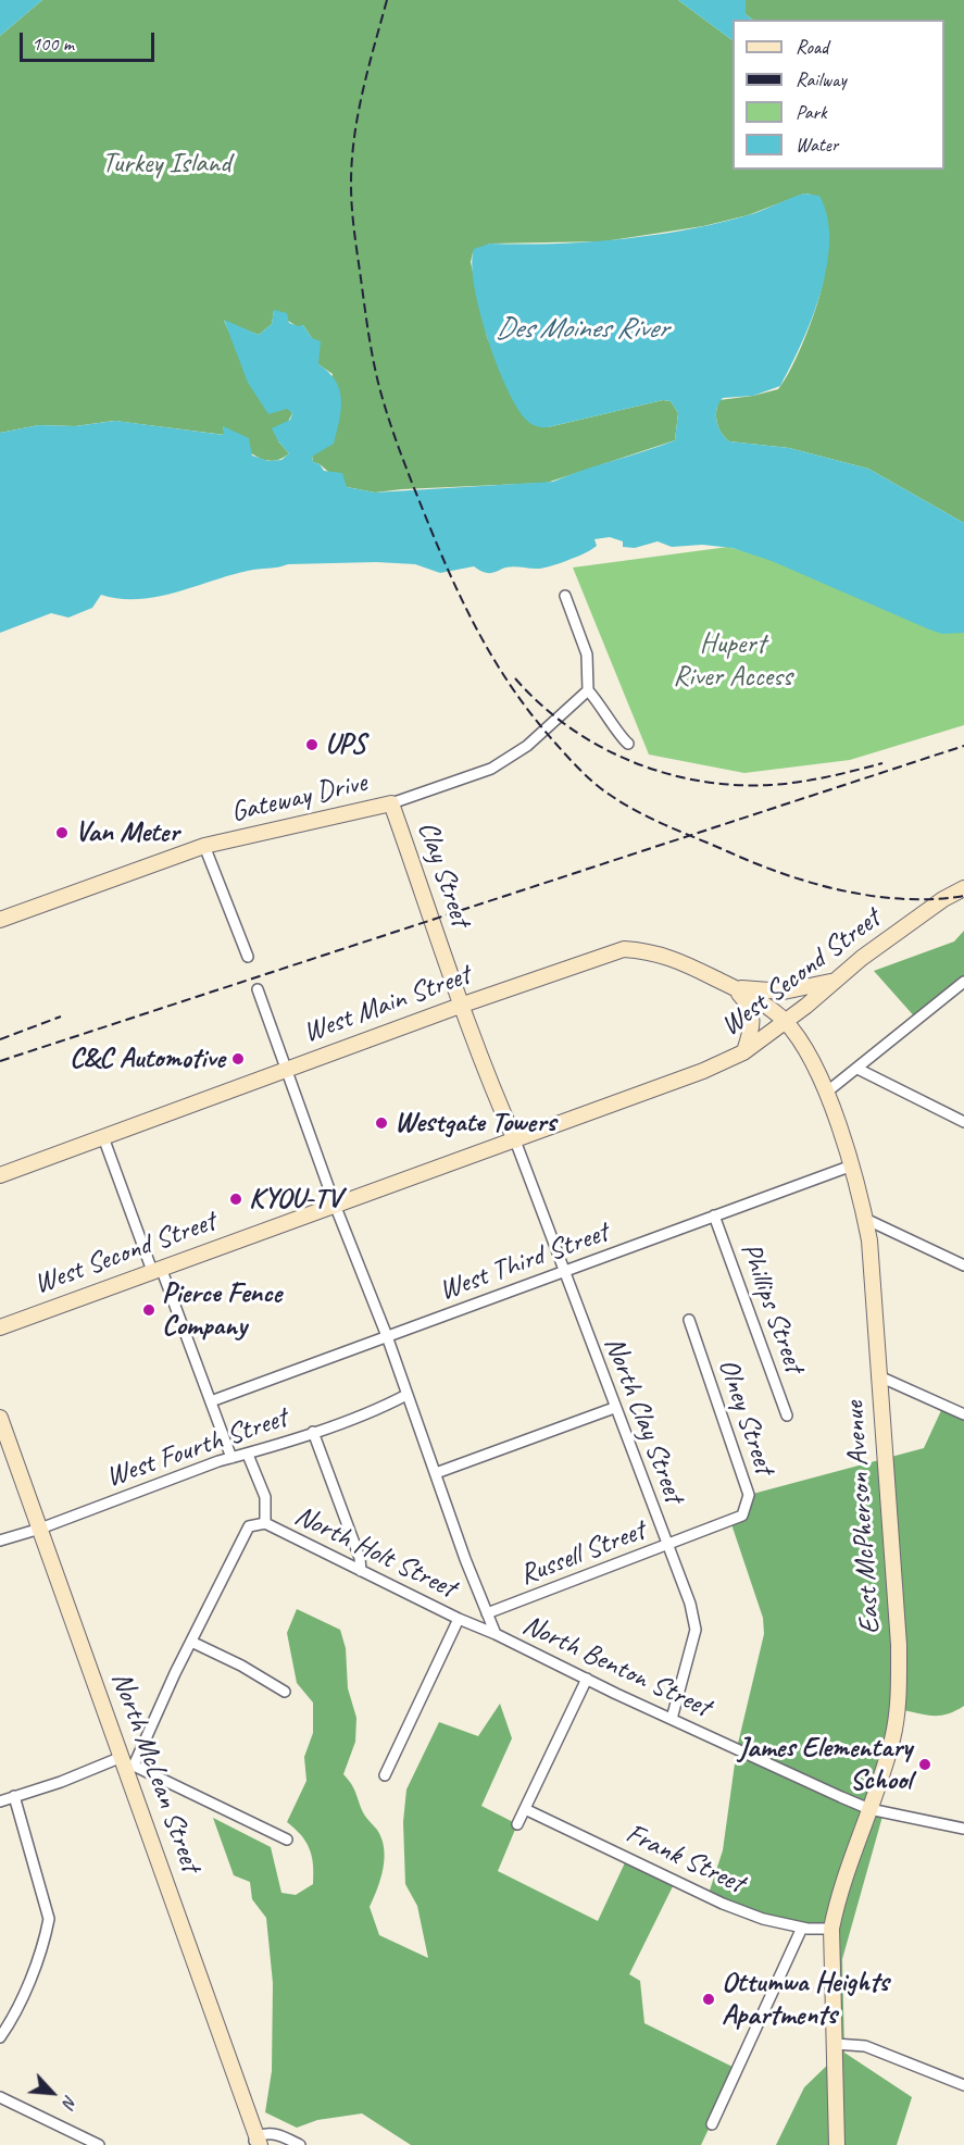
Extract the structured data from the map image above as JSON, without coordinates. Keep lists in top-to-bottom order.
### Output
{
  "streets": {
    "main road": [
      "Gateway Drive",
      "Clay Street",
      "West Second Street",
      "West Main Street",
      "East McPherson Avenue",
      "North McLean Street"
    ],
    "street": [
      "West Third Street",
      "Phillips Street",
      "Olney Street",
      "North Clay Street",
      "West Fourth Street",
      "North Holt Street",
      "Russell Street",
      "North Benton Street",
      "Frank Street"
    ]
  },
  "crossings": [
    ["Gateway Drive", "Clay Street"],
    ["Clay Street", "West Second Street"],
    ["Clay Street", "West Main Street"],
    ["Clay Street", "North Clay Street"],
    ["West Second Street", "West Main Street"],
    ["West Second Street", "North Clay Street"],
    ["West Second Street", "East McPherson Avenue"],
    ["West Second Street", "North Benton Street"],
    ["West Main Street", "East McPherson Avenue"],
    ["West Main Street", "North Benton Street"],
    ["West Third Street", "Phillips Street"],
    ["West Third Street", "North Clay Street"],
    ["West Third Street", "East McPherson Avenue"],
    ["West Third Street", "North Benton Street"],
    ["Olney Street", "Russell Street"],
    ["North Clay Street", "Russell Street"],
    ["North Clay Street", "North Benton Street"],
    ["West Fourth Street", "North Holt Street"],
    ["West Fourth Street", "North Benton Street"],
    ["West Fourth Street", "North McLean Street"],
    ["East McPherson Avenue", "North Benton Street"],
    ["East McPherson Avenue", "Frank Street"],
    ["North Holt Street", "North Benton Street"],
    ["Russell Street", "North Benton Street"]
  ],
  "water": ["Des Moines River"],
  "parks": ["Turkey Island", "Hupert River Access"],
  "places": [
    "UPS",
    "Van Meter",
    "C&C Automotive",
    "Westgate Towers",
    "KYOU-TV",
    "Pierce Fence Company",
    "James Elementary School",
    "Ottumwa Heights Apartments"
  ],
  "legend": [
    "Road",
    "Railway",
    "Park",
    "Water"
  ],
  "scale_bar": "100 m",
  "north": "bottom right"
}
